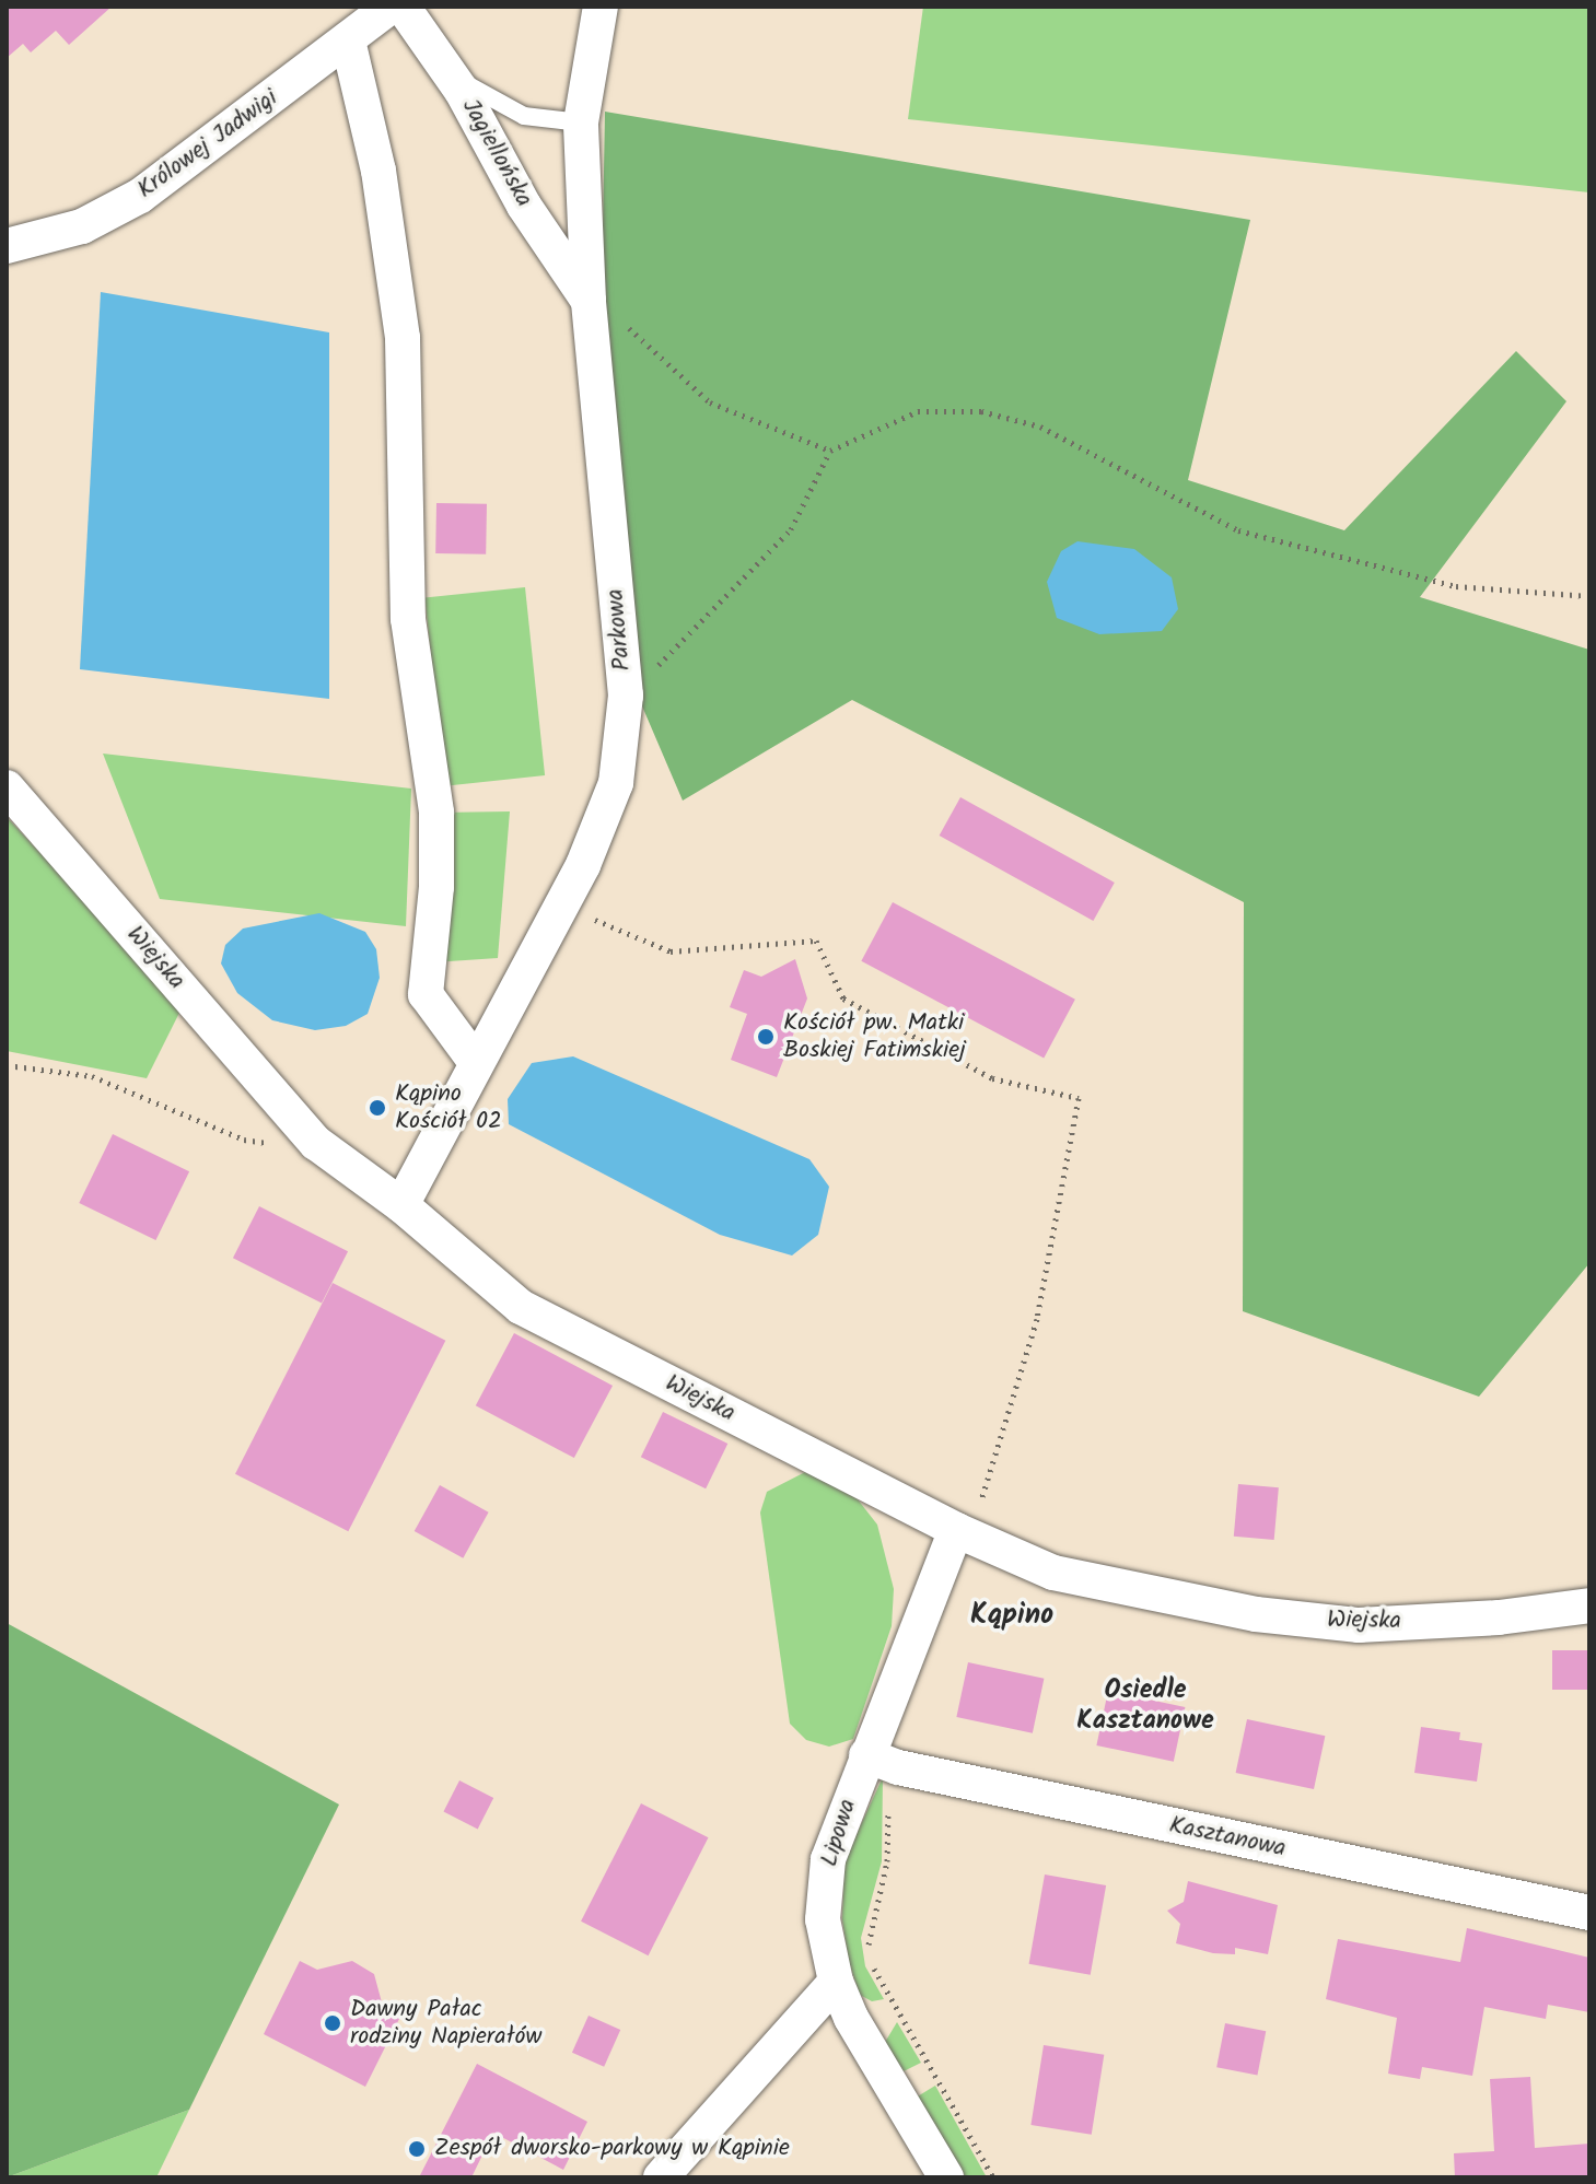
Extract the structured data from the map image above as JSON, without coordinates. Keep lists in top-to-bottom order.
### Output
{
  "streets": {
    "street": [
      "Królowej Jadwigi",
      "Jagiellońska",
      "Parkowa",
      "Wiejska",
      "Lipowa",
      "Kasztanowa"
    ]
  },
  "crossings": [
    ["Jagiellońska", "Parkowa"],
    ["Parkowa", "Wiejska"],
    ["Wiejska", "Lipowa"],
    ["Lipowa", "Kasztanowa"]
  ],
  "districts": ["Kąpino", "Osiedle Kasztanowe"],
  "places": [
    "Kościół pw. Matki Boskiej Fatimskiej",
    "Kąpino Kościół 02",
    "Dawny Pałac rodziny Napierałów",
    "Zespół dworsko-parkowy w Kąpinie"
  ]
}
